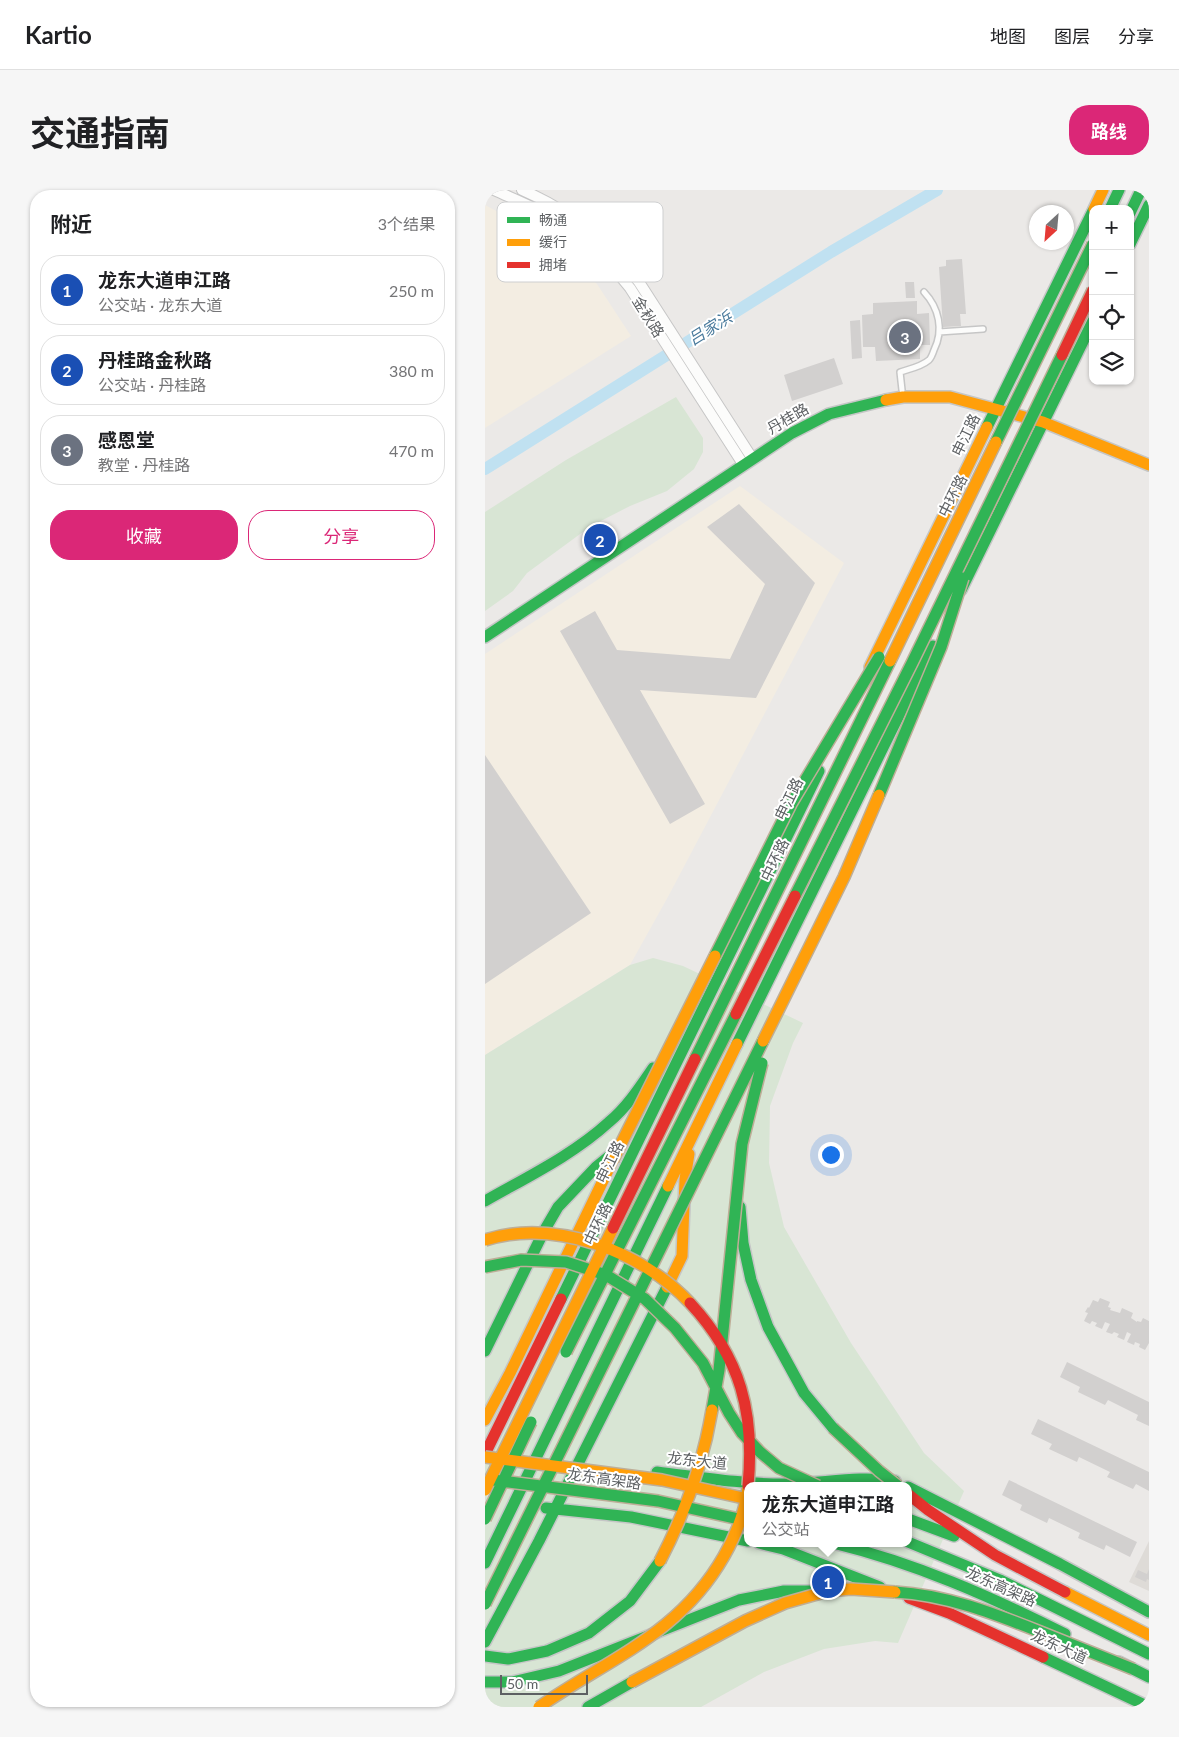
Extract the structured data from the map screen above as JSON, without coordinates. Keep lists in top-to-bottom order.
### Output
{
  "streets": {
    "main road": [
      "丹桂路",
      "申江路",
      "中环路",
      "龙东大道",
      "龙东高架路"
    ],
    "street": ["金秋路"]
  },
  "crossings": [
    ["金秋路", "丹桂路"],
    ["丹桂路", "申江路"],
    ["申江路", "龙东大道"],
    ["申江路", "龙东高架路"],
    ["龙东大道", "龙东高架路"]
  ],
  "water": ["吕家浜"],
  "legend": ["畅通", "缓行", "拥堵"],
  "scale_bar": "50 m",
  "north": "bottom left",
  "page": {
    "header": "Kartio",
    "nav": ["地图", "图层", "分享"],
    "title": "交通指南",
    "buttons": [
      "路线",
      ["收藏", "分享"]
    ],
    "heading": ["附近", "3个结果"],
    "map_buttons": ["+", "−"],
    "list": [
      {
        "mark": "1",
        "name": "龙东大道申江路",
        "note": "公交站 · 龙东大道",
        "value": "250 m"
      },
      {
        "mark": "2",
        "name": "丹桂路金秋路",
        "note": "公交站 · 丹桂路",
        "value": "380 m"
      },
      {
        "mark": "3",
        "name": "感恩堂",
        "note": "教堂 · 丹桂路",
        "value": "470 m"
      }
    ],
    "pins": ["3", "2", "1"],
    "popup": ["龙东大道申江路", "公交站"],
    "scale": "50 m"
  }
}
